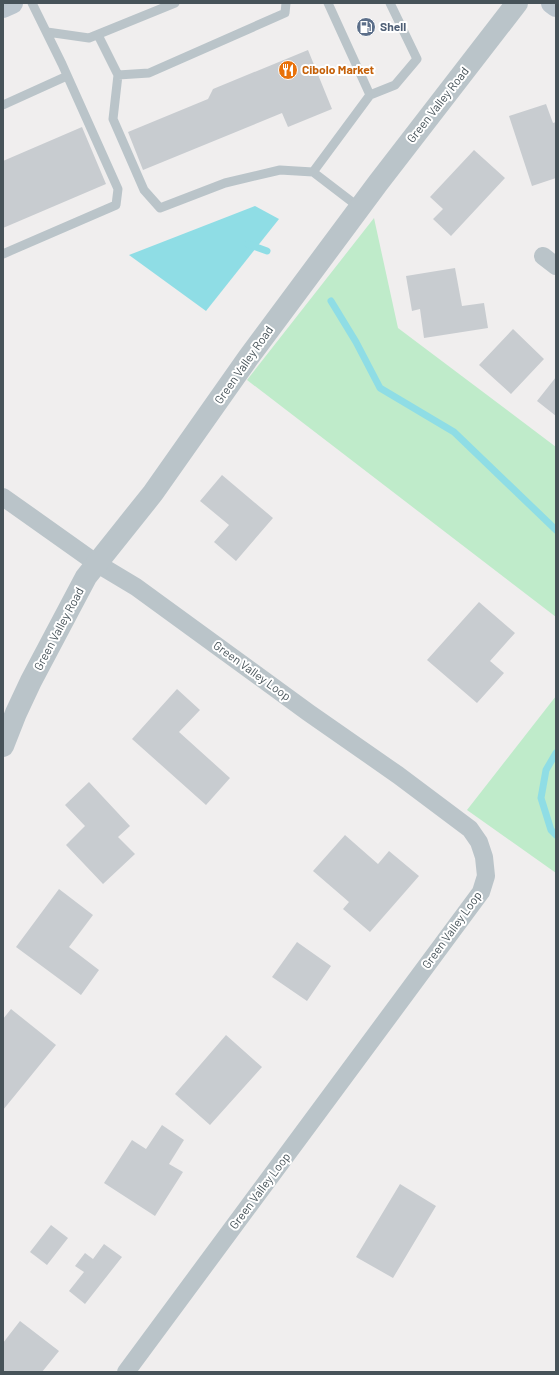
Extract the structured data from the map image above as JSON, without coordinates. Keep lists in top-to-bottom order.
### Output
{
  "streets": {
    "street": ["Green Valley Road", "Green Valley Loop"]
  },
  "crossings": [
    ["Green Valley Road", "Green Valley Loop"]
  ],
  "places": {
    "fuel station": ["Shell"],
    "restaurant": ["Cibolo Market"]
  }
}
